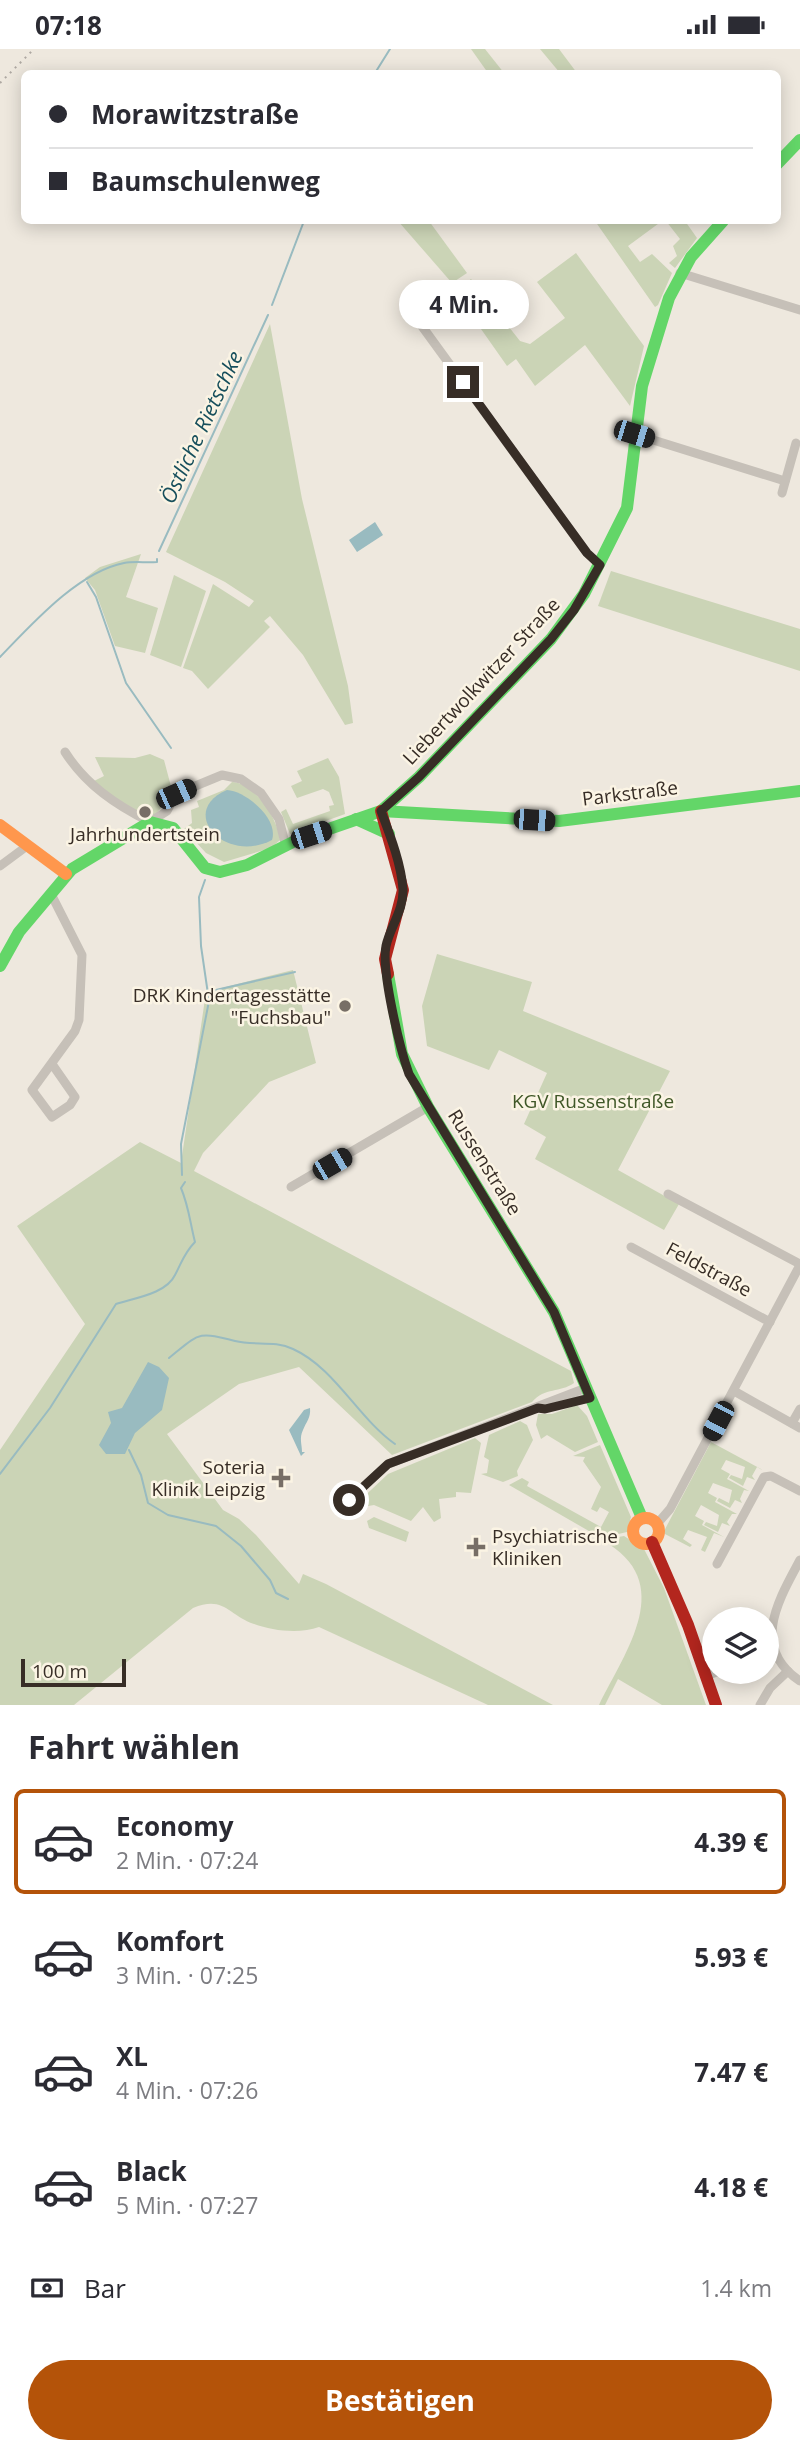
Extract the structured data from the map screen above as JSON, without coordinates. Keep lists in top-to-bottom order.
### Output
{
  "streets": {
    "street": [
      "Liebertwolkwitzer Straße",
      "Parkstraße",
      "Russenstraße",
      "Feldstraße"
    ]
  },
  "crossings": [
    ["Liebertwolkwitzer Straße", "Parkstraße"],
    ["Liebertwolkwitzer Straße", "Russenstraße"],
    ["Parkstraße", "Russenstraße"]
  ],
  "water": ["Östliche Rietschke"],
  "parks": ["KGV Russenstraße"],
  "places": {
    "other": ["Jahrhundertstein", "DRK Kindertagesstätte \"Fuchsbau\""],
    "health": ["Soteria Klinik Leipzig", "Psychiatrische Kliniken"]
  },
  "scale_bar": "100 m",
  "page": {
    "status": "07:18",
    "banner": ["Morawitzstraße", "Baumschulenweg"],
    "bubble": "4 Min.",
    "scale": "100 m",
    "heading": "Fahrt wählen",
    "list": [
      {
        "name": "Economy",
        "note": "2 Min. · 07:24",
        "value": "4.39 €"
      },
      {
        "name": "Komfort",
        "note": "3 Min. · 07:25",
        "value": "5.93 €"
      },
      {
        "name": "XL",
        "note": "4 Min. · 07:26",
        "value": "7.47 €"
      },
      {
        "name": "Black",
        "note": "5 Min. · 07:27",
        "value": "4.18 €"
      }
    ],
    "pay": ["Bar", "1.4 km"],
    "buttons": "Bestätigen"
  }
}
